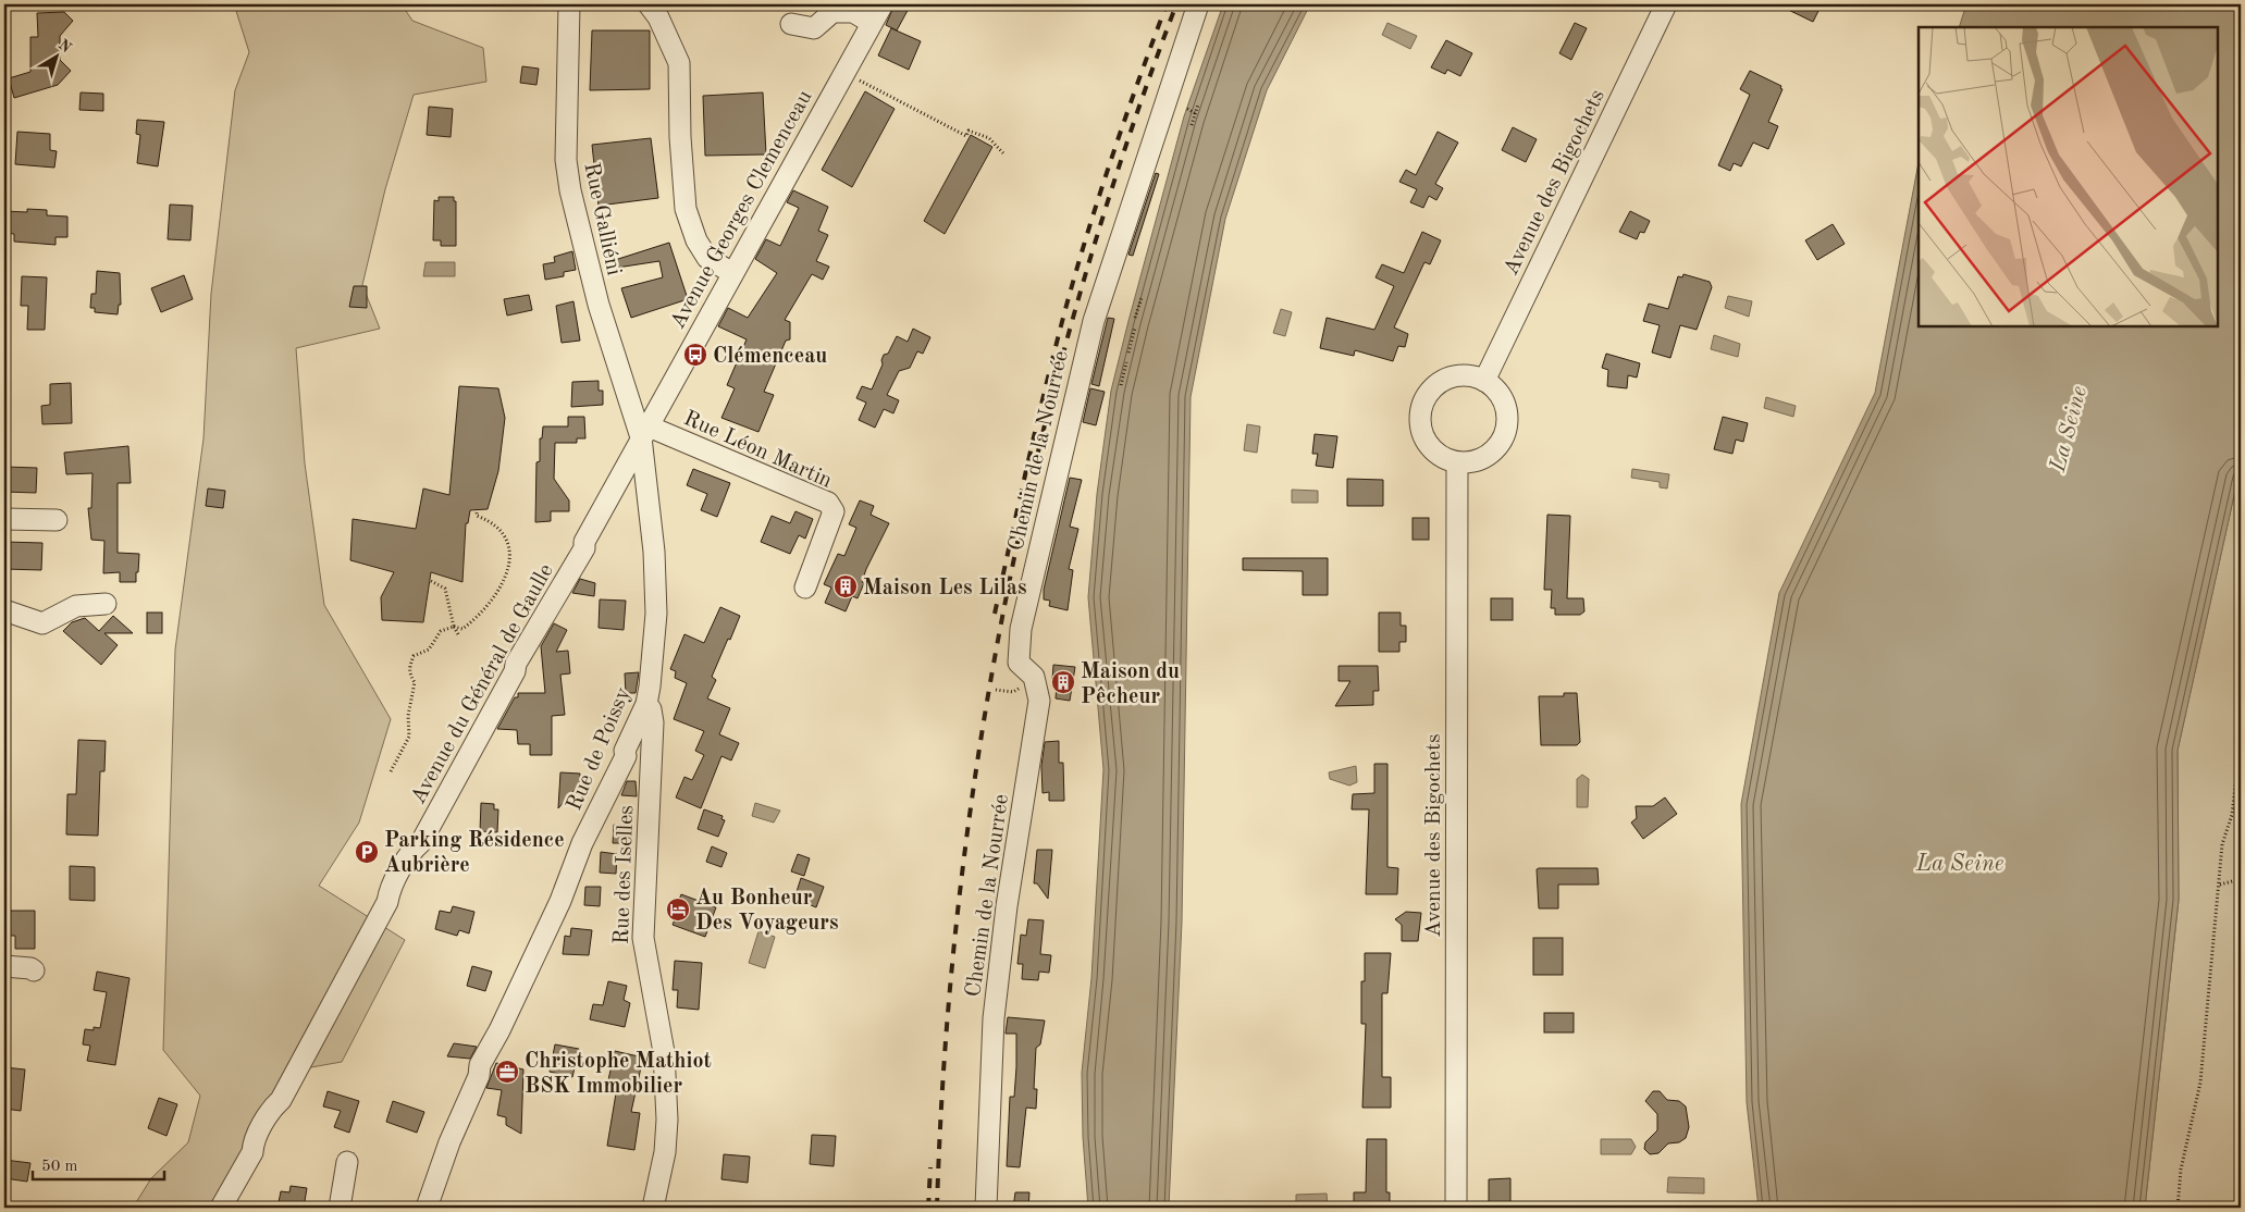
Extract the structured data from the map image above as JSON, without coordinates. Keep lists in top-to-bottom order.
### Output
{
  "streets": {
    "street": [
      "Avenue des Bigochets",
      "Avenue Georges Clemenceau",
      "Rue Galliéni",
      "Rue Léon Martin",
      "Chemin de la Nourrée",
      "Avenue du Général de Gaulle",
      "Rue de Poissy",
      "Rue des Iselles"
    ]
  },
  "crossings": [
    ["Avenue Georges Clemenceau", "Rue Galliéni"],
    ["Avenue Georges Clemenceau", "Rue Léon Martin"],
    ["Avenue Georges Clemenceau", "Avenue du Général de Gaulle"],
    ["Avenue Georges Clemenceau", "Rue de Poissy"],
    ["Rue Galliéni", "Rue Léon Martin"],
    ["Rue Galliéni", "Avenue du Général de Gaulle"],
    ["Rue Galliéni", "Rue de Poissy"],
    ["Rue Léon Martin", "Avenue du Général de Gaulle"],
    ["Rue Léon Martin", "Rue de Poissy"],
    ["Avenue du Général de Gaulle", "Rue de Poissy"],
    ["Rue de Poissy", "Rue des Iselles"]
  ],
  "water": ["La Seine"],
  "places": {
    "bus stop": ["Clémenceau"],
    "building": ["Maison Les Lilas", "Maison du Pêcheur"],
    "parking": ["Parking Résidence Aubrière"],
    "hotel": ["Au Bonheur Des Voyageurs"],
    "office": ["Christophe Mathiot BSK Immobilier"]
  },
  "scale_bar": "50 m",
  "north": "top right"
}
